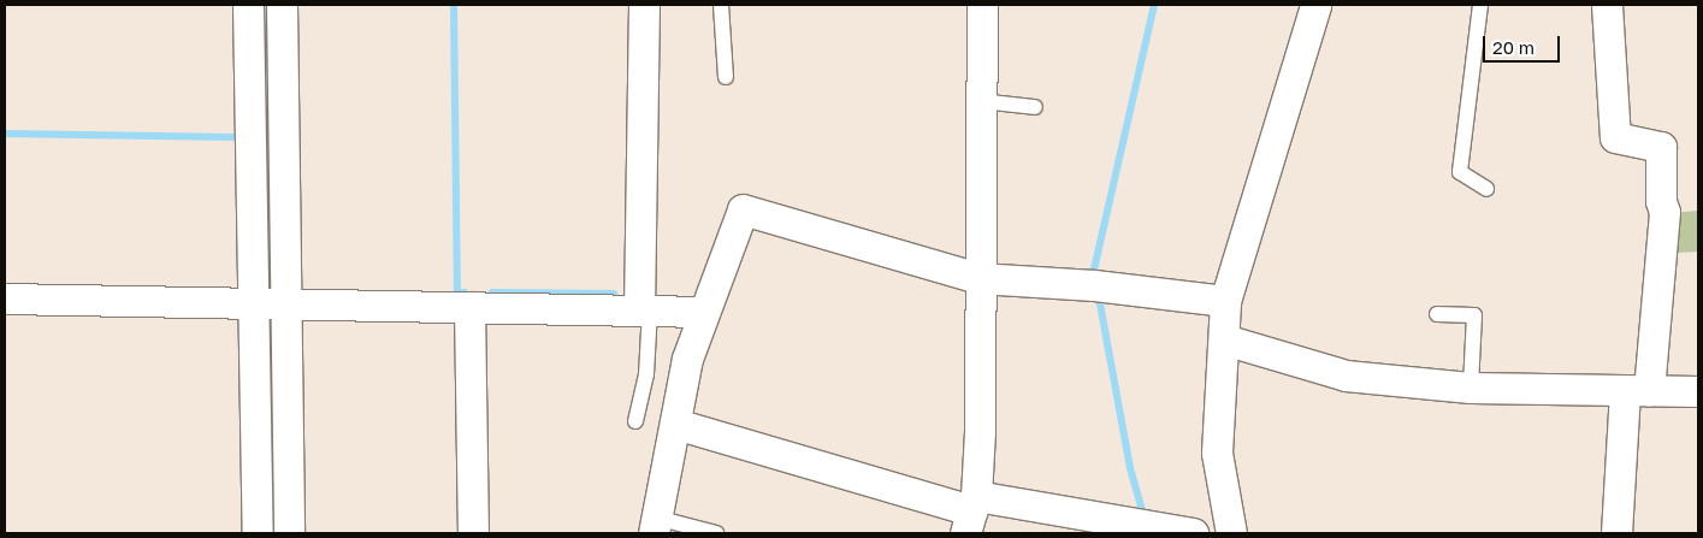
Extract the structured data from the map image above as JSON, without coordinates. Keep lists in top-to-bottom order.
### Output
{
  "scale_bar": "20 m"
}
